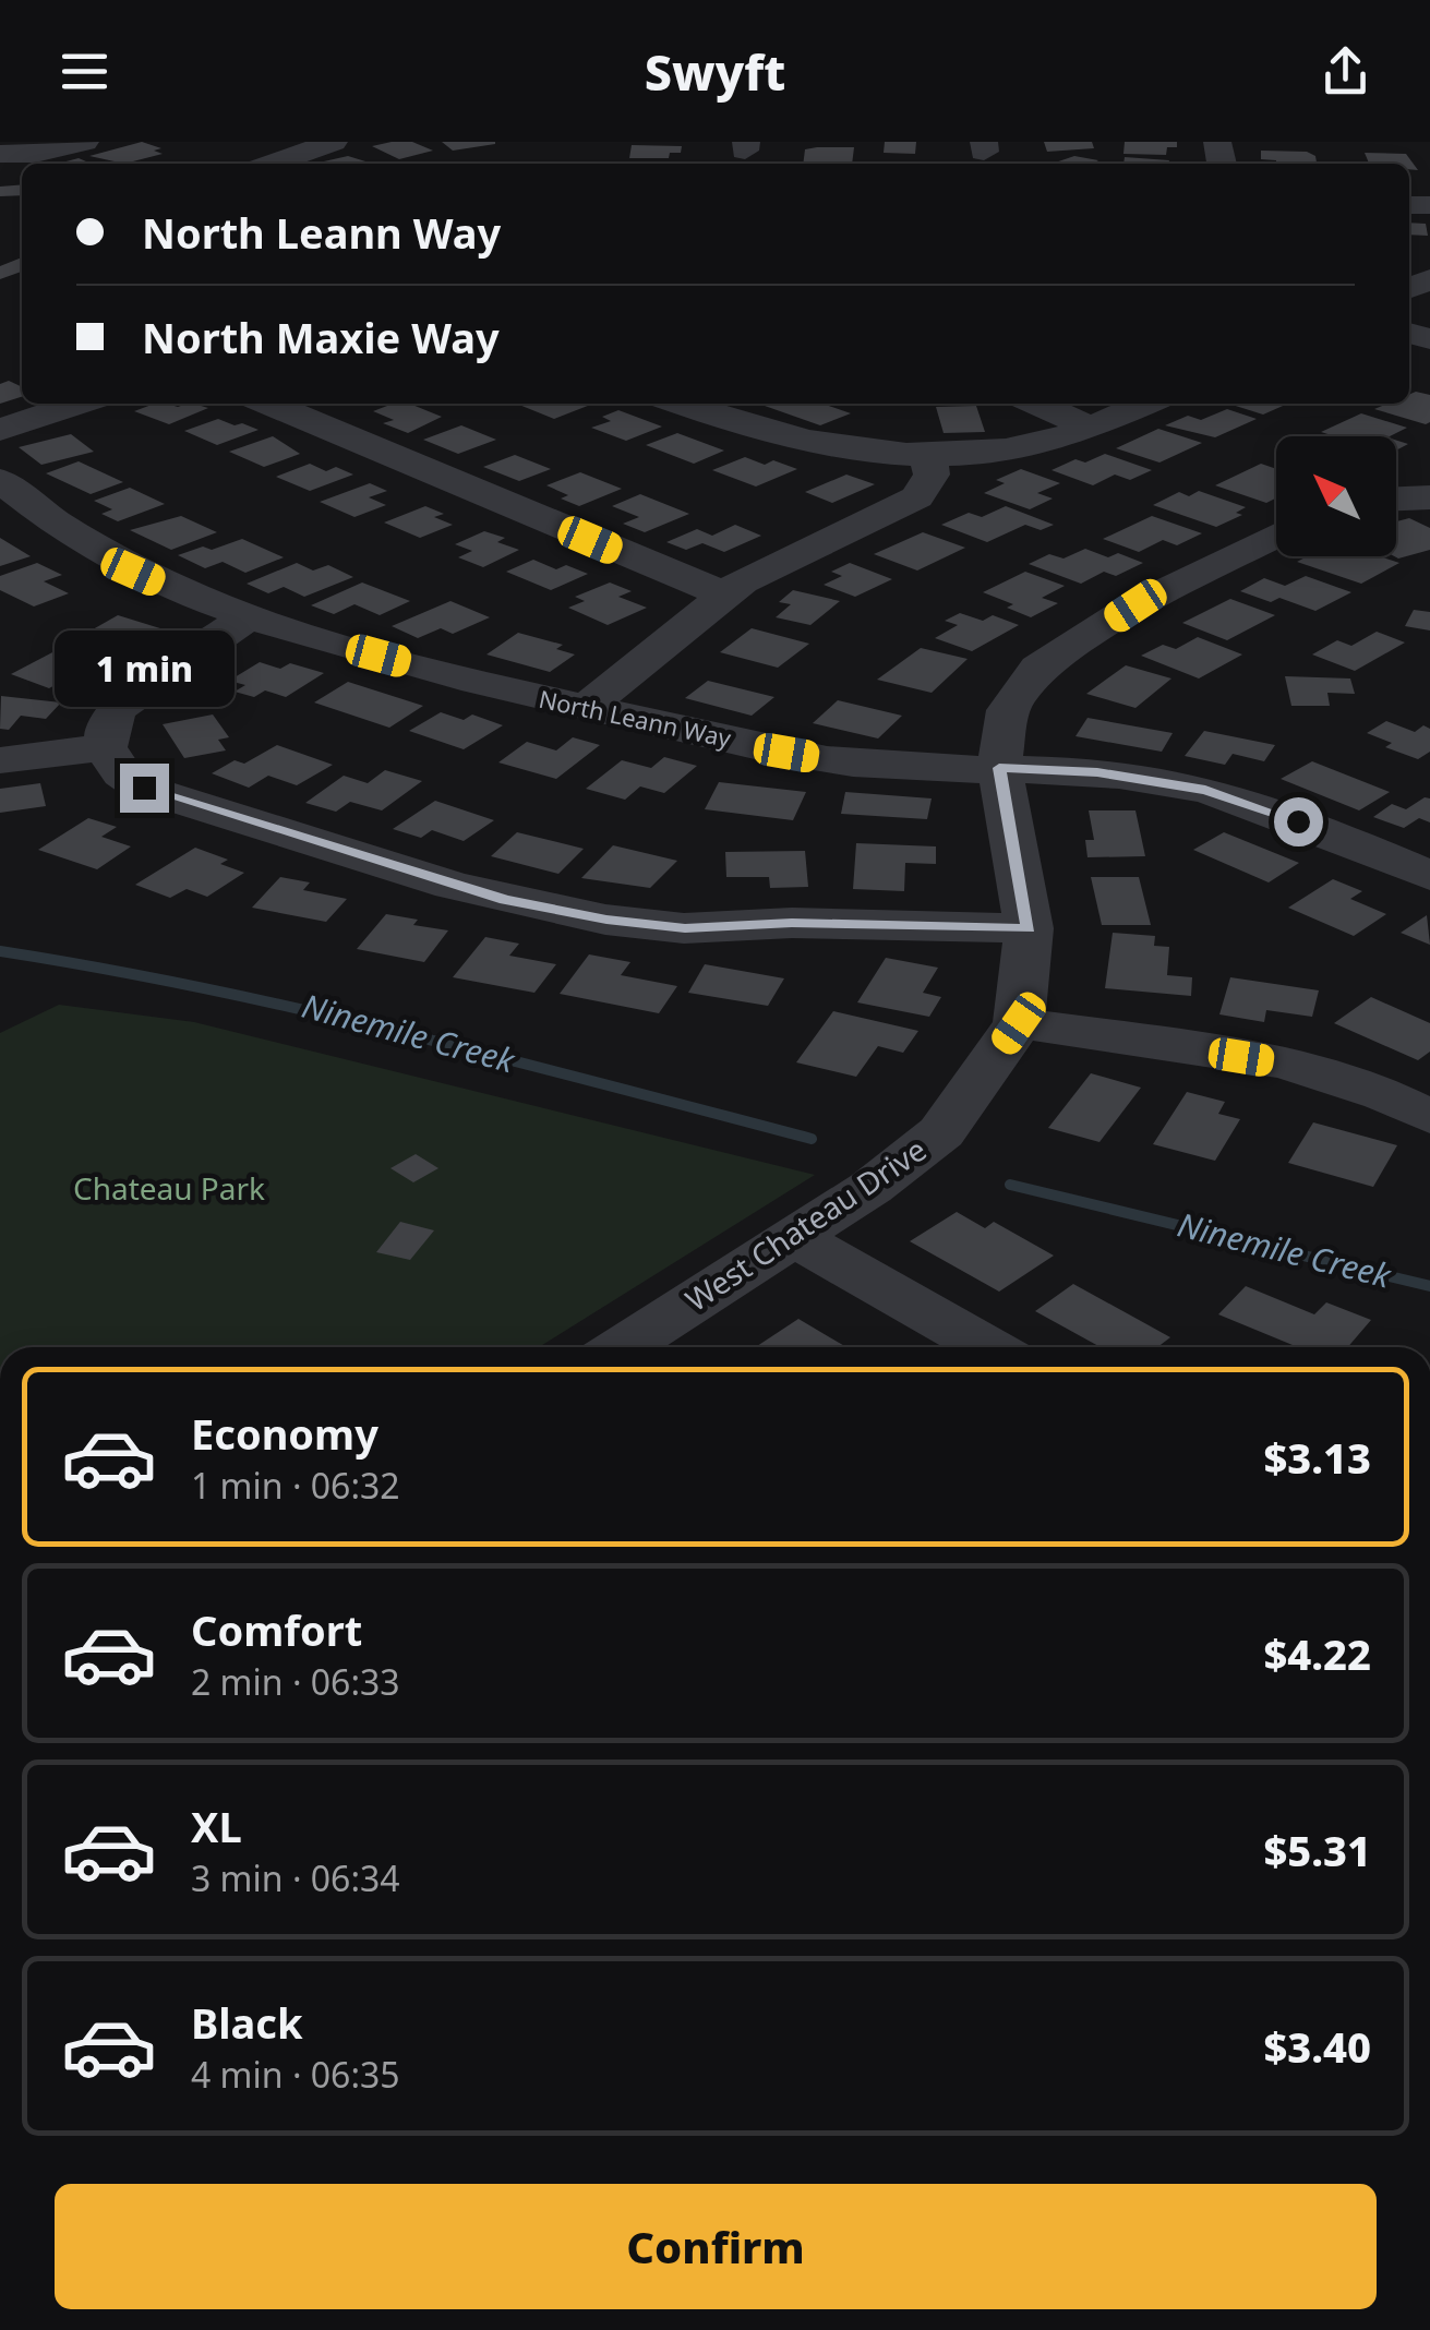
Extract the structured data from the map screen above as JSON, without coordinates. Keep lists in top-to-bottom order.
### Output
{
  "streets": {
    "street": ["North Leann Way", "West Chateau Drive"]
  },
  "crossings": [
    ["North Leann Way", "West Chateau Drive"]
  ],
  "water": ["Ninemile Creek"],
  "parks": ["Chateau Park"],
  "north": "top left",
  "page": {
    "header": "Swyft",
    "banner": ["North Leann Way", "North Maxie Way"],
    "bubble": "1 min",
    "list": [
      {
        "name": "Economy",
        "note": "1 min · 06:32",
        "value": "$3.13"
      },
      {
        "name": "Comfort",
        "note": "2 min · 06:33",
        "value": "$4.22"
      },
      {
        "name": "XL",
        "note": "3 min · 06:34",
        "value": "$5.31"
      },
      {
        "name": "Black",
        "note": "4 min · 06:35",
        "value": "$3.40"
      }
    ],
    "buttons": "Confirm"
  }
}
